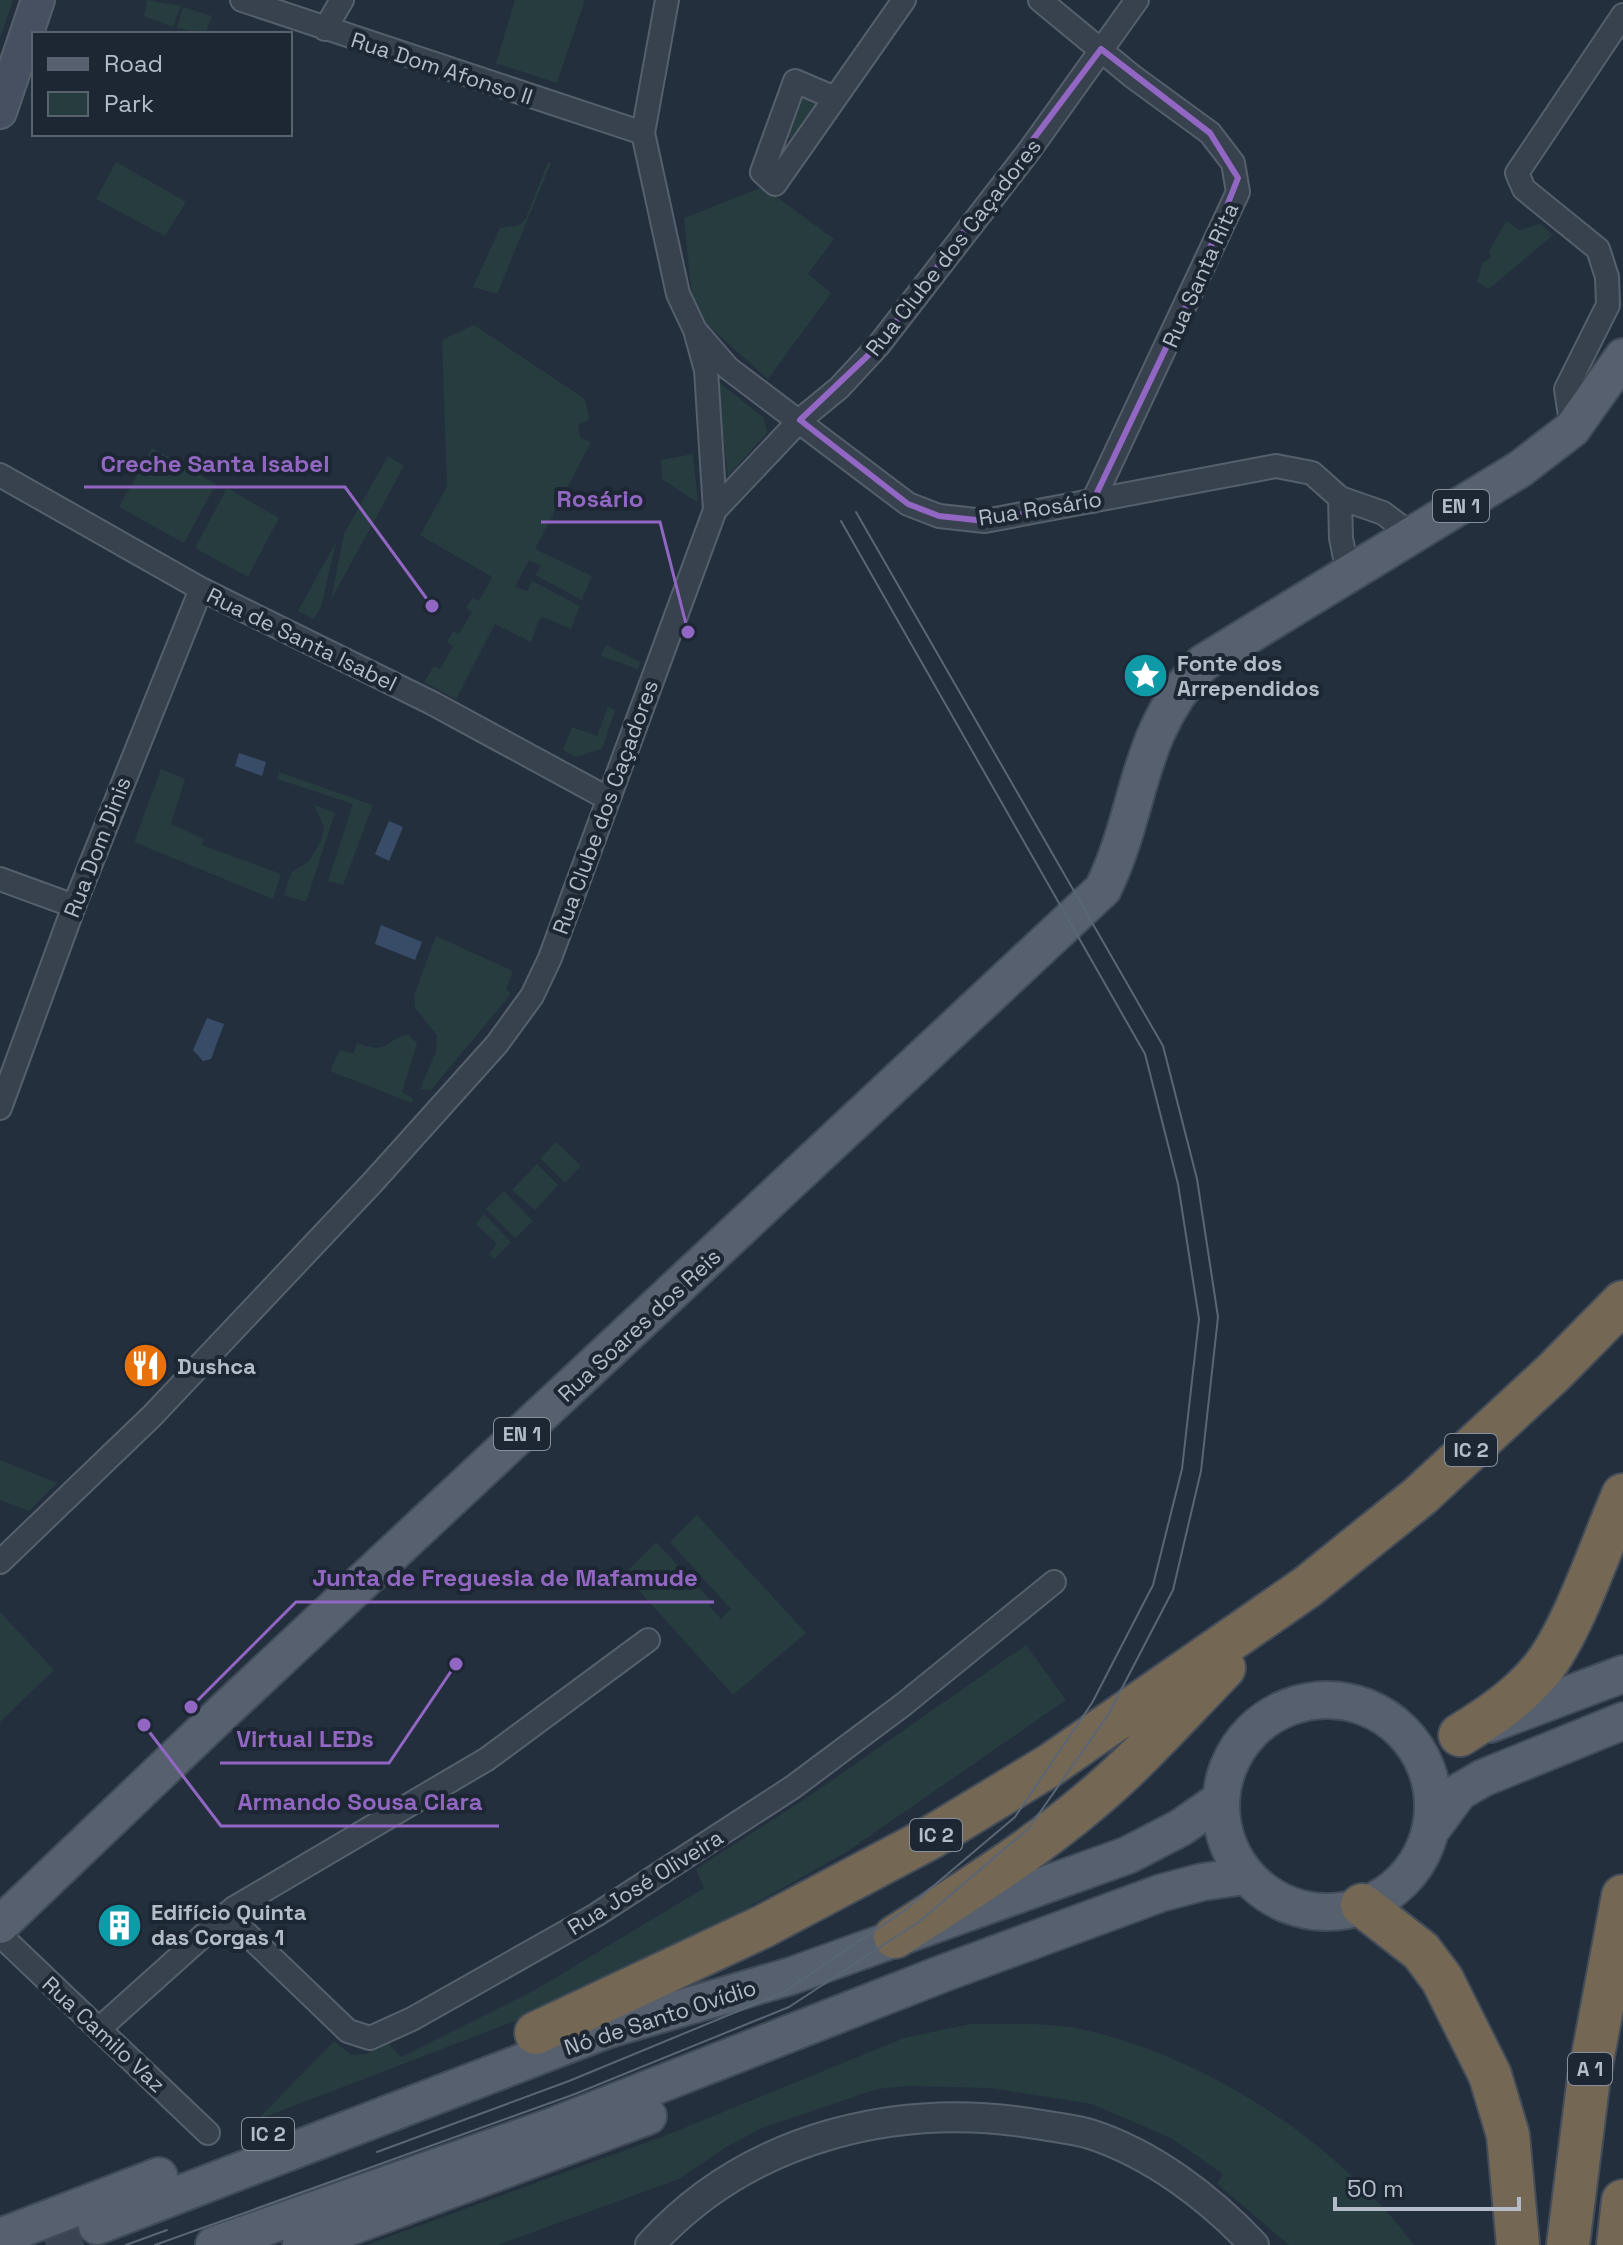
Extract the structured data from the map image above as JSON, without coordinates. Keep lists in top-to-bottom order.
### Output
{
  "streets": {
    "highway": ["IC 2", "A 1"],
    "main road": ["EN 1", "Rua Soares dos Reis", "Nó de Santo Ovídio"],
    "street": [
      "Rua Dom Afonso II",
      "Rua Clube dos Caçadores",
      "Rua Santa Rita",
      "Rua Rosário",
      "Rua de Santa Isabel",
      "Rua Dom Dinis",
      "Rua José Oliveira",
      "Rua Camilo Vaz"
    ]
  },
  "crossings": [
    ["Rua Dom Afonso II", "Rua Rosário"],
    ["Rua Clube dos Caçadores", "Rua Santa Rita"],
    ["Rua Clube dos Caçadores", "Rua Rosário"],
    ["Rua Clube dos Caçadores", "Rua de Santa Isabel"],
    ["Rua Santa Rita", "Rua Rosário"],
    ["EN 1", "Rua Rosário"],
    ["EN 1", "Rua Soares dos Reis"],
    ["Rua de Santa Isabel", "Rua Dom Dinis"],
    ["IC 2", "Nó de Santo Ovídio"]
  ],
  "places": {
    "other": [
      "Creche Santa Isabel",
      "Rosário",
      "Virtual LEDs",
      "Junta de Freguesia de Mafamude",
      "Armando Sousa Clara"
    ],
    "place": ["Fonte dos Arrependidos"],
    "restaurant": ["Dushca"],
    "building": ["Edifício Quinta das Corgas 1"]
  },
  "legend": ["Road", "Park"],
  "scale_bar": "50 m"
}
